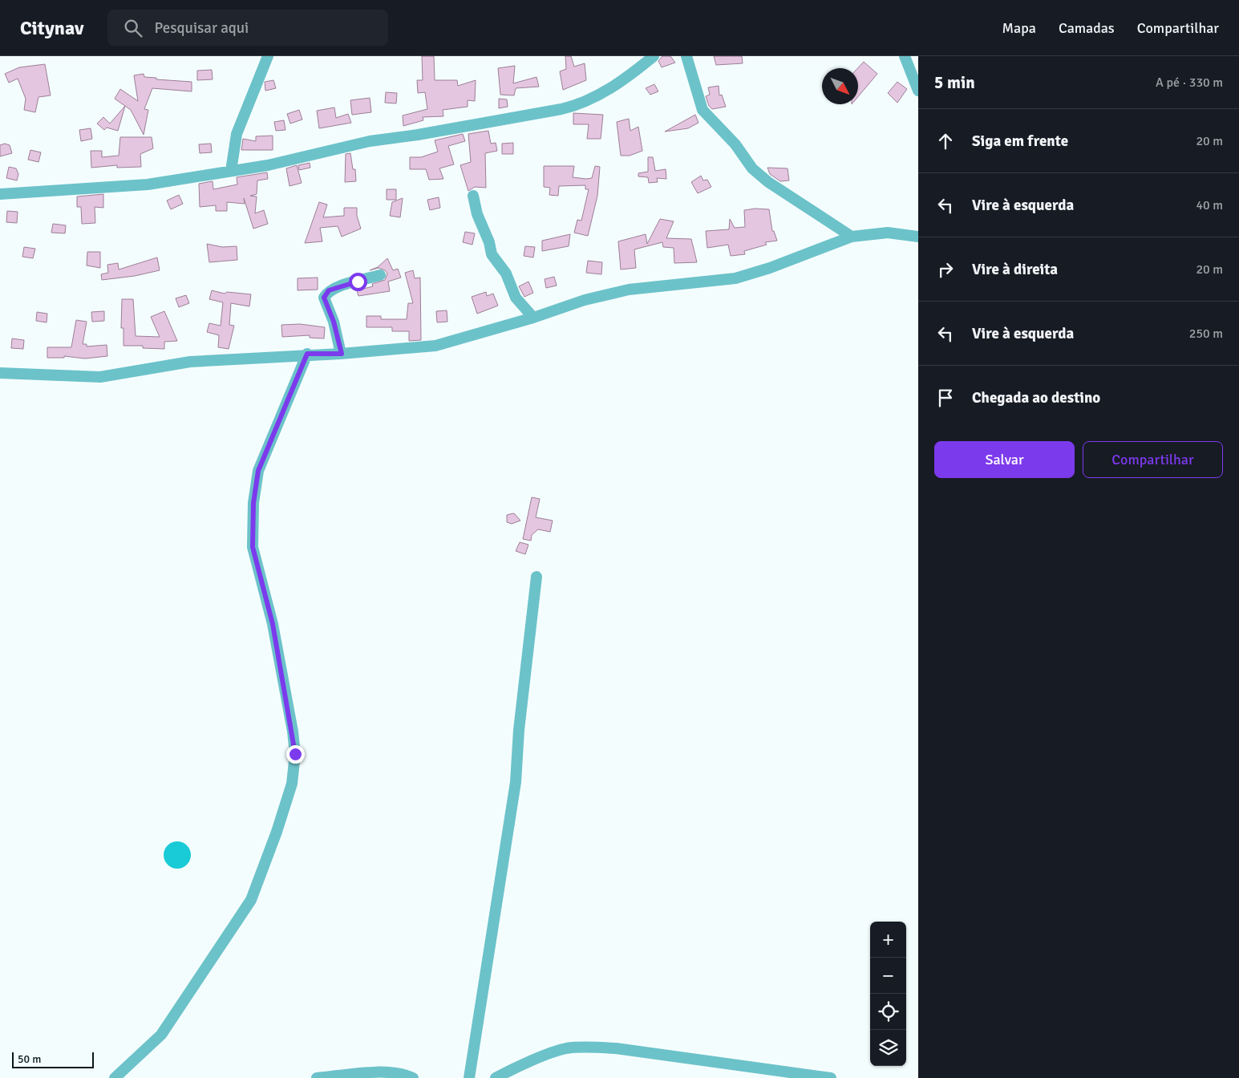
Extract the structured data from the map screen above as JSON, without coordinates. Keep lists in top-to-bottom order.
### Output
{
  "scale_bar": "50 m",
  "north": "bottom right",
  "page": {
    "header": "Citynav",
    "search": "Pesquisar aqui",
    "nav": ["Mapa", "Camadas", "Compartilhar"],
    "heading": ["5 min", "A pé · 330 m"],
    "list": [
      ["Siga em frente", "20 m"],
      ["Vire à esquerda", "40 m"],
      ["Vire à direita", "20 m"],
      ["Vire à esquerda", "250 m"],
      "Chegada ao destino"
    ],
    "buttons": ["Salvar", "Compartilhar"],
    "map_buttons": ["+", "−"],
    "scale": "50 m"
  }
}
